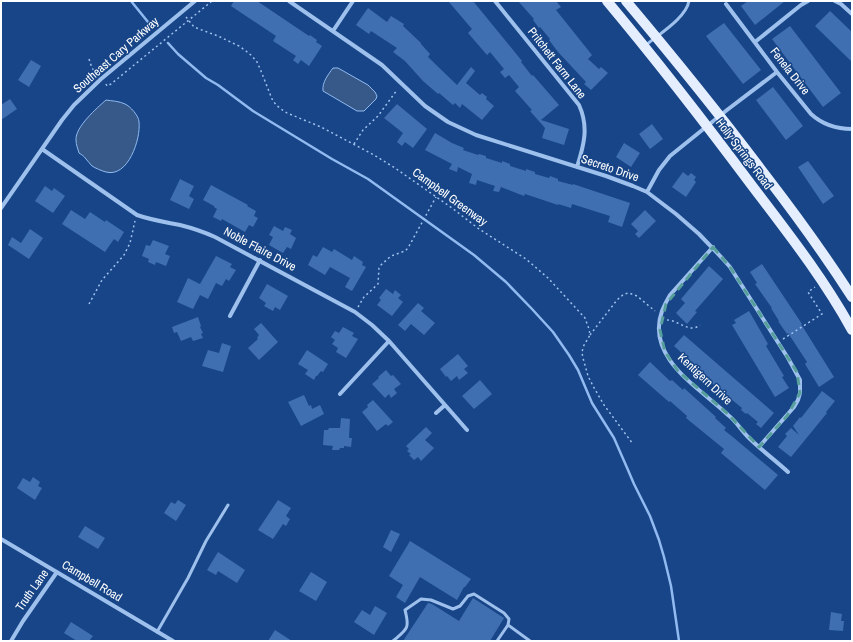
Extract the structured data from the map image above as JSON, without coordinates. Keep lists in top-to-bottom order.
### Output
{
  "streets": {
    "main road": ["Holly Springs Road"],
    "street": [
      "Southeast Cary Parkway",
      "Pritchett Farm Lane",
      "Fenela Drive",
      "Secreto Drive",
      "Noble Flaire Drive",
      "Kentigern Drive",
      "Campbell Road",
      "Truth Lane"
    ],
    "path": ["Campbell Greenway"]
  },
  "crossings": [
    ["Southeast Cary Parkway", "Noble Flaire Drive"],
    ["Pritchett Farm Lane", "Secreto Drive"],
    ["Secreto Drive", "Kentigern Drive"],
    ["Campbell Road", "Truth Lane"]
  ]
}
